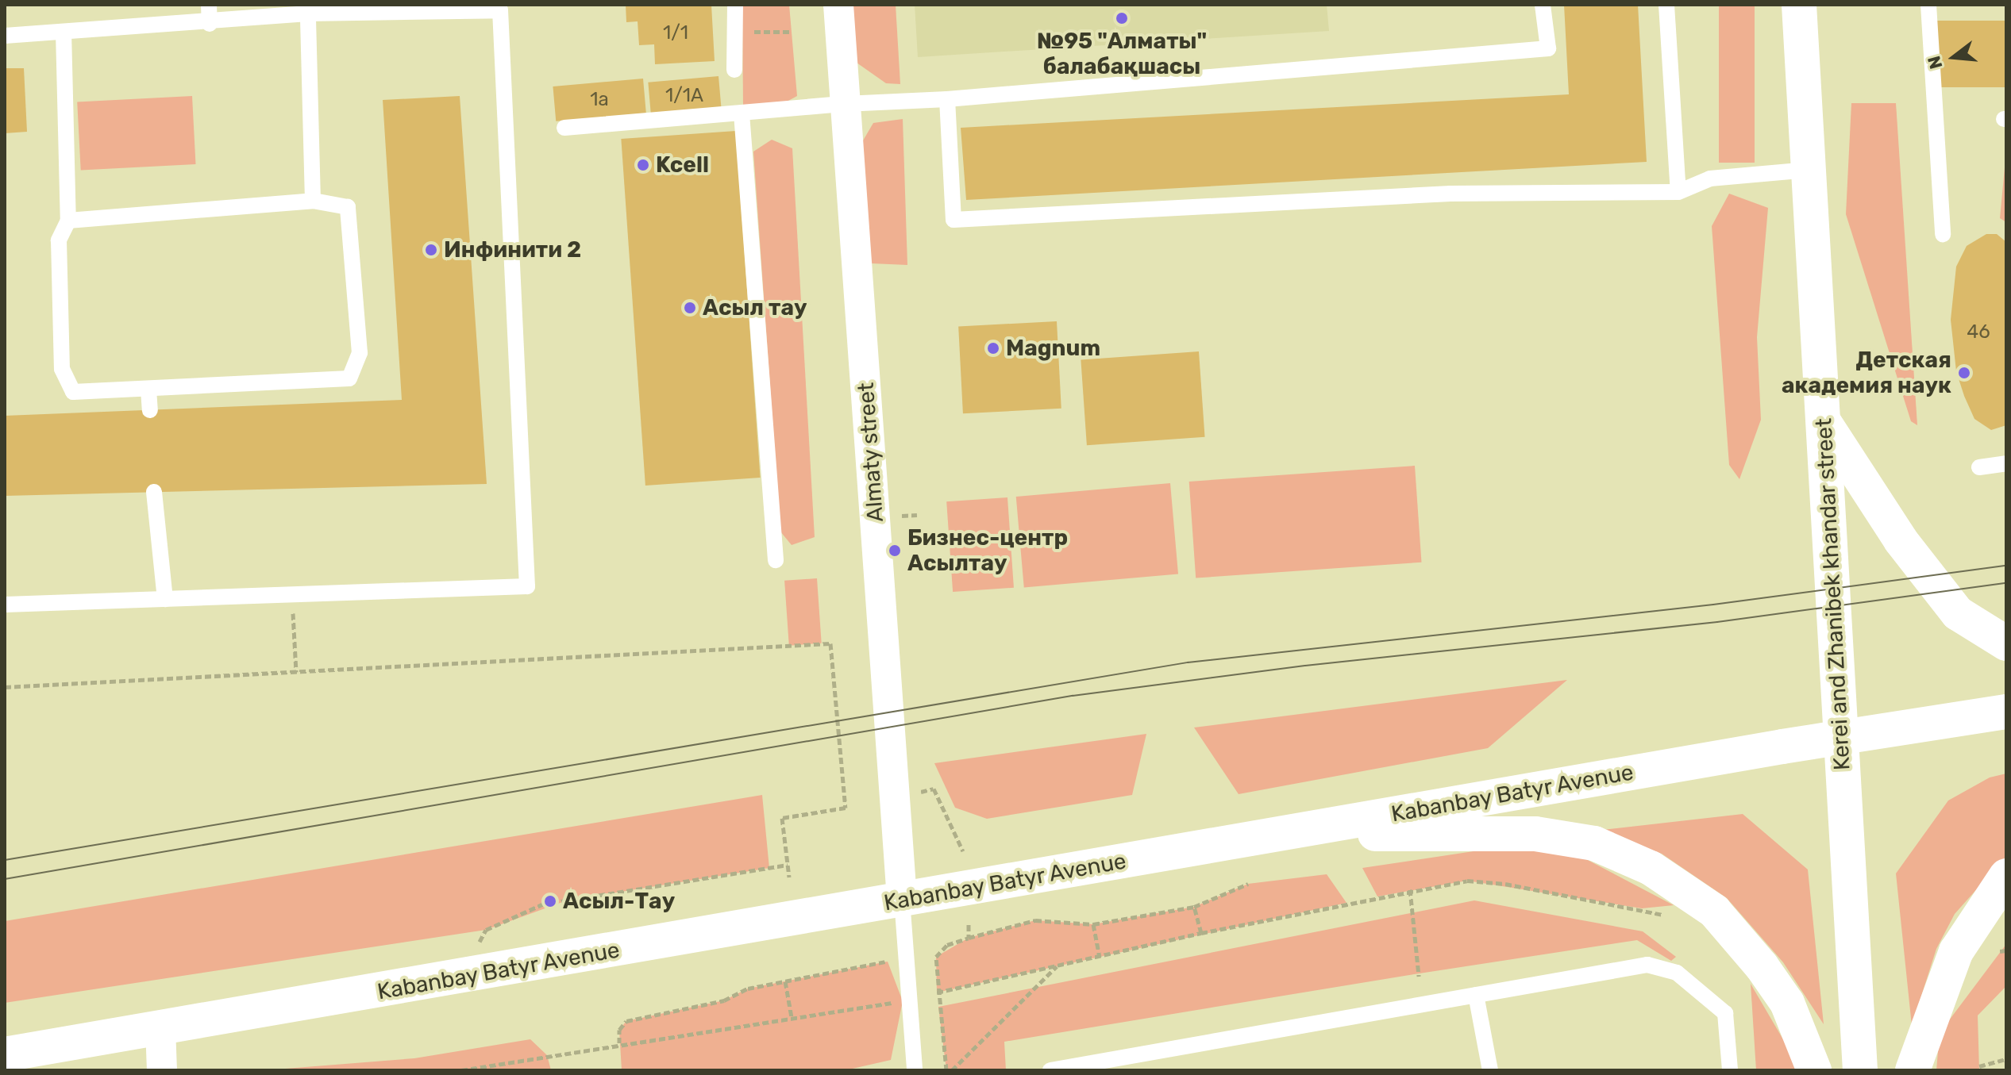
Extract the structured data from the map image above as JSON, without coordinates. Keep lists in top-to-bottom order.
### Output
{
  "streets": {
    "main road": ["Kerei and Zhanibek khandar street", "Kabanbay Batyr Avenue"],
    "street": ["Almaty street"]
  },
  "crossings": [
    ["Almaty street", "Kabanbay Batyr Avenue"],
    ["Kerei and Zhanibek khandar street", "Kabanbay Batyr Avenue"]
  ],
  "places": [
    "№95 \"Алматы\" балабақшасы",
    "Kcell",
    "Инфинити 2",
    "Асыл тау",
    "Magnum",
    "Детская академия наук",
    "Бизнес-центр Асылтау",
    "Асыл-Тау"
  ],
  "house_numbers": [
    "1/1",
    "1/1А",
    "1а",
    "46"
  ],
  "north": "left"
}
